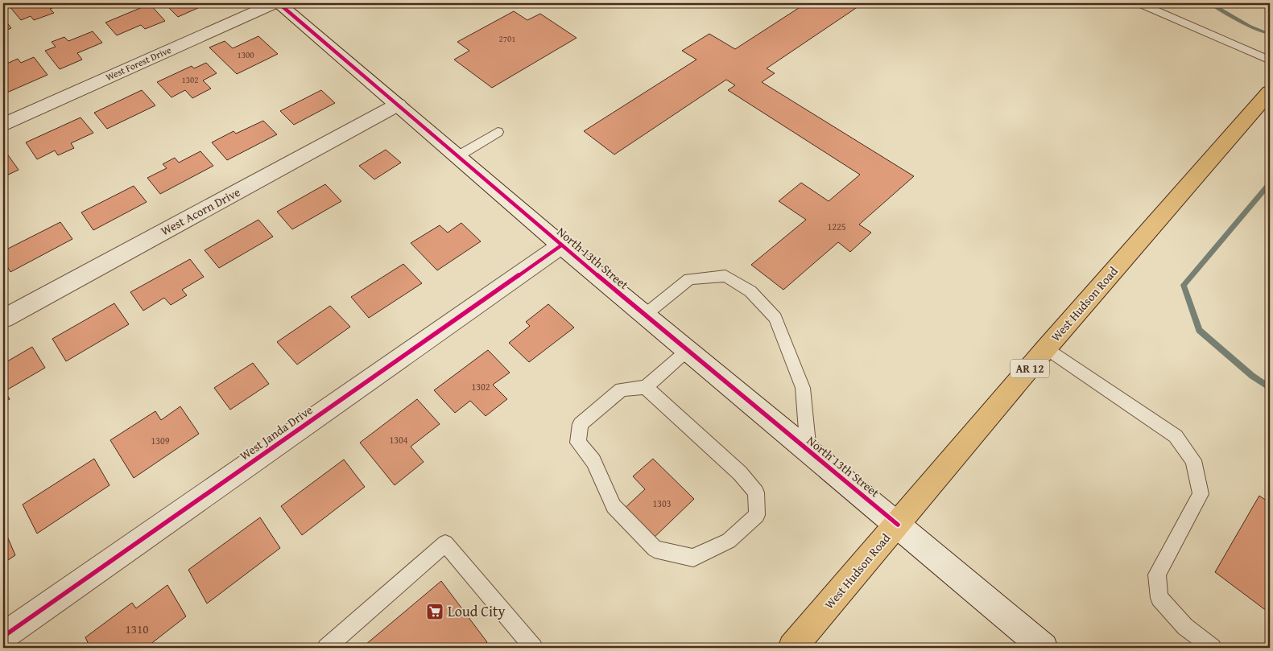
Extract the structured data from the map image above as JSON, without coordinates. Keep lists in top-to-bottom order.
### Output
{
  "streets": {
    "highway": ["West Hudson Road", "AR 12"],
    "street": [
      "West Forest Drive",
      "West Acorn Drive",
      "North 13th Street",
      "West Janda Drive"
    ]
  },
  "crossings": [
    ["West Acorn Drive", "North 13th Street"],
    ["North 13th Street", "West Hudson Road"],
    ["North 13th Street", "West Janda Drive"]
  ],
  "places": {
    "supermarket": ["Loud City"]
  },
  "house_numbers": [
    "2701",
    "1300",
    "1302",
    "1225",
    "1302",
    "1304",
    "1309",
    "1303",
    "1310"
  ]
}
